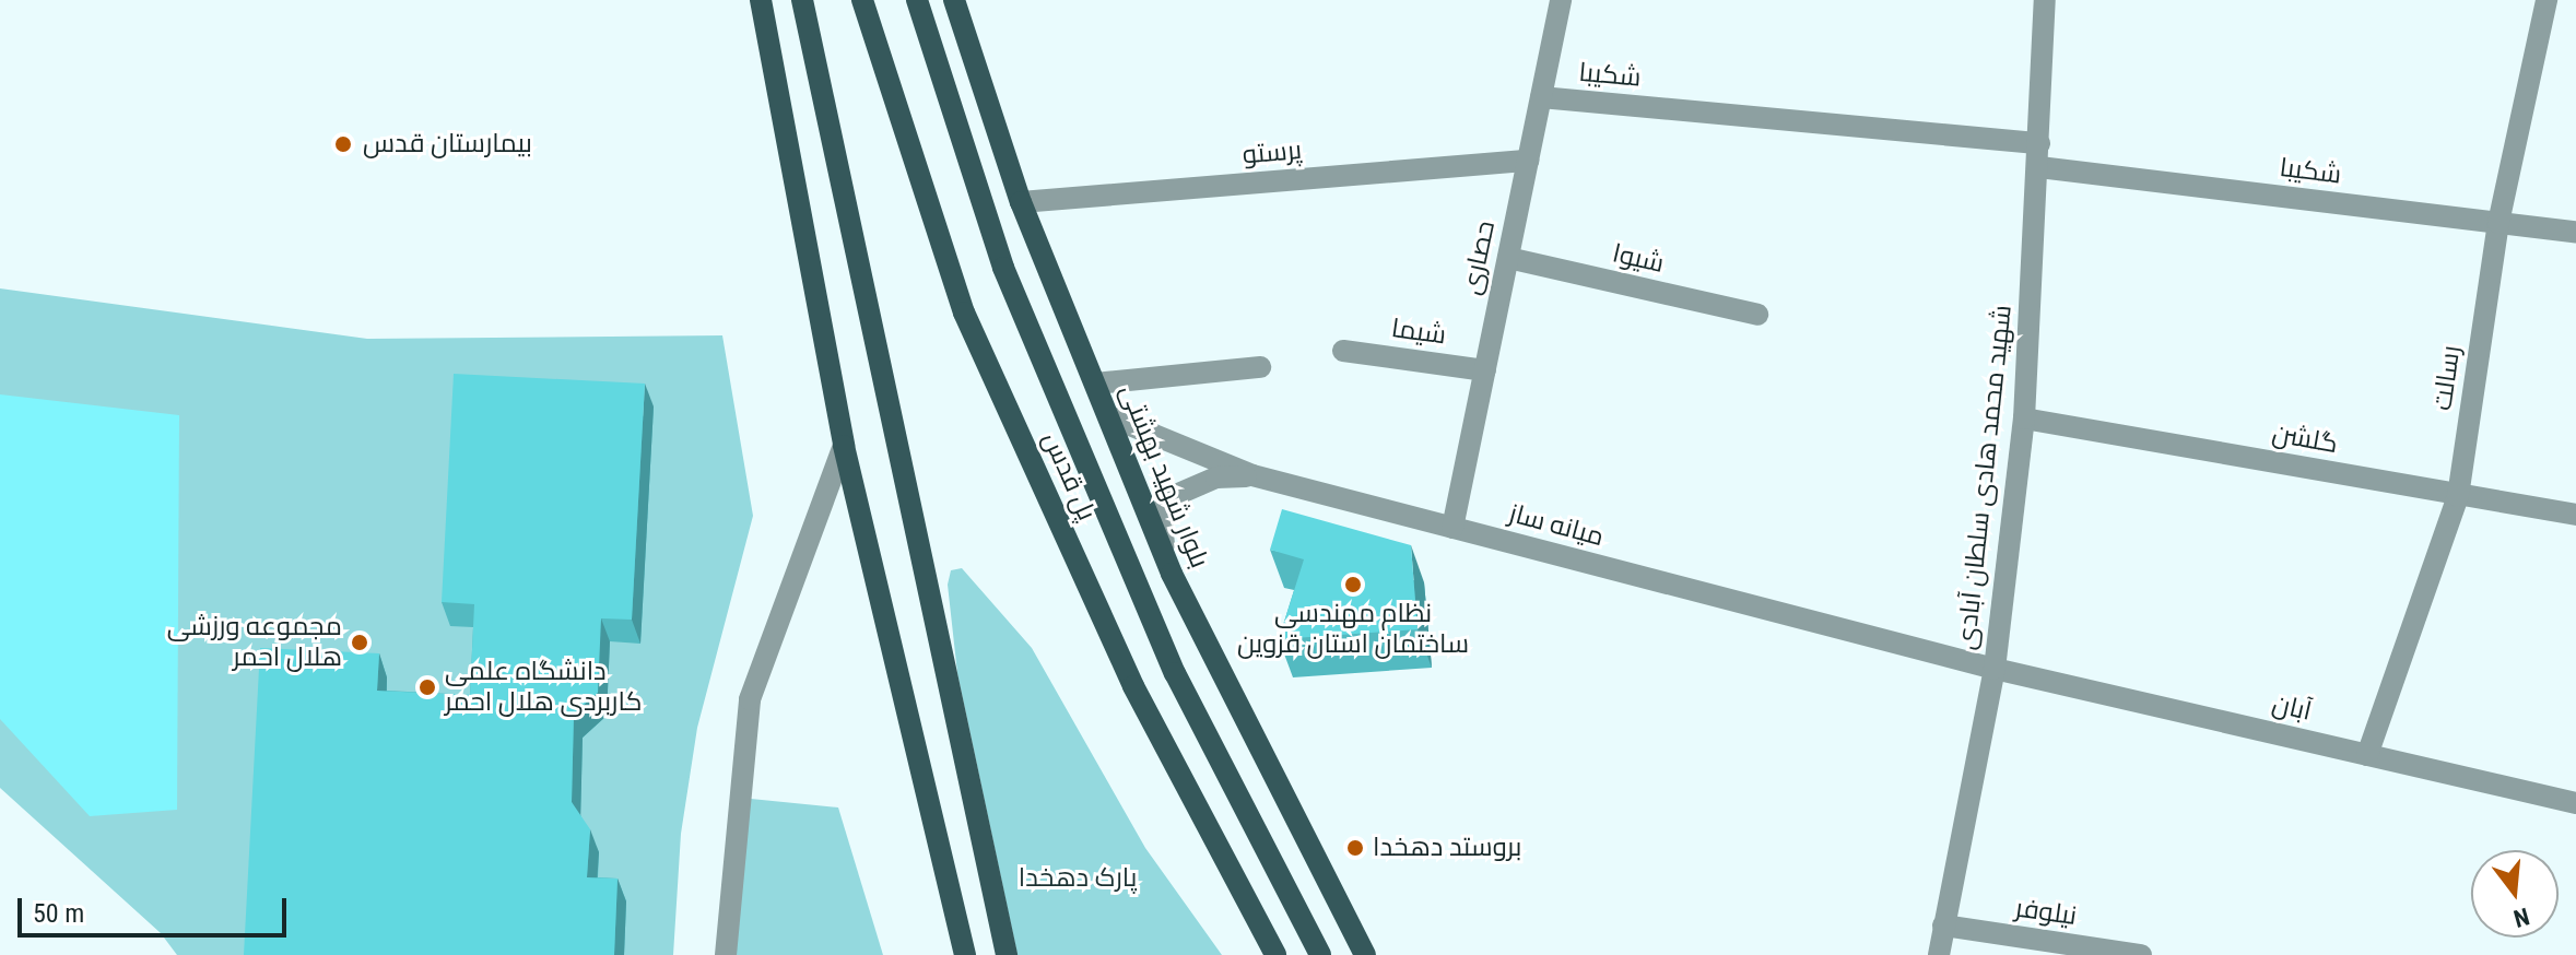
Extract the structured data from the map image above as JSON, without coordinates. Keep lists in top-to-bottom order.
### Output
{
  "streets": {
    "main road": ["پل قدس", "بلوار شهید بهشتی"],
    "street": [
      "شکیبا",
      "پرستو",
      "حصاری",
      "شیوا",
      "شیما",
      "رسالت",
      "گلشن",
      "شهید محمد هادی سلطان آبادی",
      "میانه ساز",
      "آبان",
      "نیلوفر"
    ]
  },
  "crossings": [
    ["شکیبا", "حصاری"],
    ["شکیبا", "رسالت"],
    ["شکیبا", "شهید محمد هادی سلطان آبادی"],
    ["پرستو", "حصاری"],
    ["پرستو", "بلوار شهید بهشتی"],
    ["حصاری", "شیوا"],
    ["حصاری", "شیما"],
    ["حصاری", "میانه ساز"],
    ["رسالت", "گلشن"],
    ["رسالت", "آبان"],
    ["گلشن", "شهید محمد هادی سلطان آبادی"],
    ["بلوار شهید بهشتی", "میانه ساز"],
    ["شهید محمد هادی سلطان آبادی", "میانه ساز"],
    ["شهید محمد هادی سلطان آبادی", "آبان"],
    ["شهید محمد هادی سلطان آبادی", "نیلوفر"],
    ["میانه ساز", "آبان"]
  ],
  "parks": ["پارک دهخدا"],
  "places": [
    "بیمارستان قدس",
    "نظام مهندسی ساختمان استان قزوین",
    "مجموعه ورزشی هلال احمر",
    "دانشگاه علمی کاربردی هلال احمر",
    "بروستد دهخدا"
  ],
  "scale_bar": "50 m",
  "north": "bottom"
}
